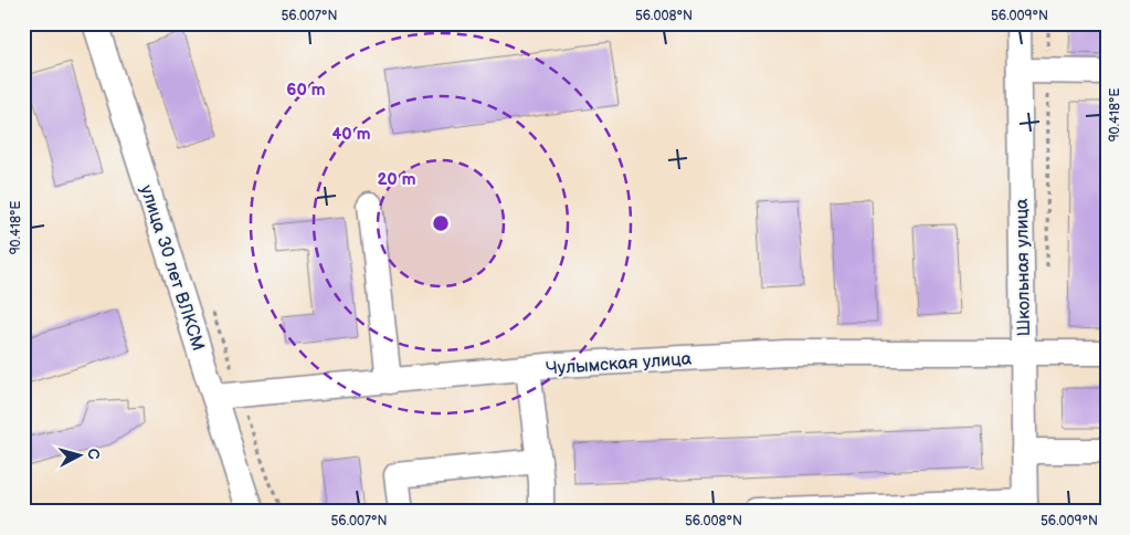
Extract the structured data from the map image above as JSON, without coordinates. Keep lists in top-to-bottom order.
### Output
{
  "streets": {
    "street": ["улица 30 лет ВЛКСМ", "Школьная улица", "Чулымская улица"]
  },
  "crossings": [
    ["улица 30 лет ВЛКСМ", "Чулымская улица"],
    ["Школьная улица", "Чулымская улица"]
  ],
  "north": "right",
  "coordinates": [
    "56.007°N",
    "56.008°N",
    "56.009°N",
    "90.418°E"
  ],
  "rings": ["60 m", "40 m", "20 m"]
}
